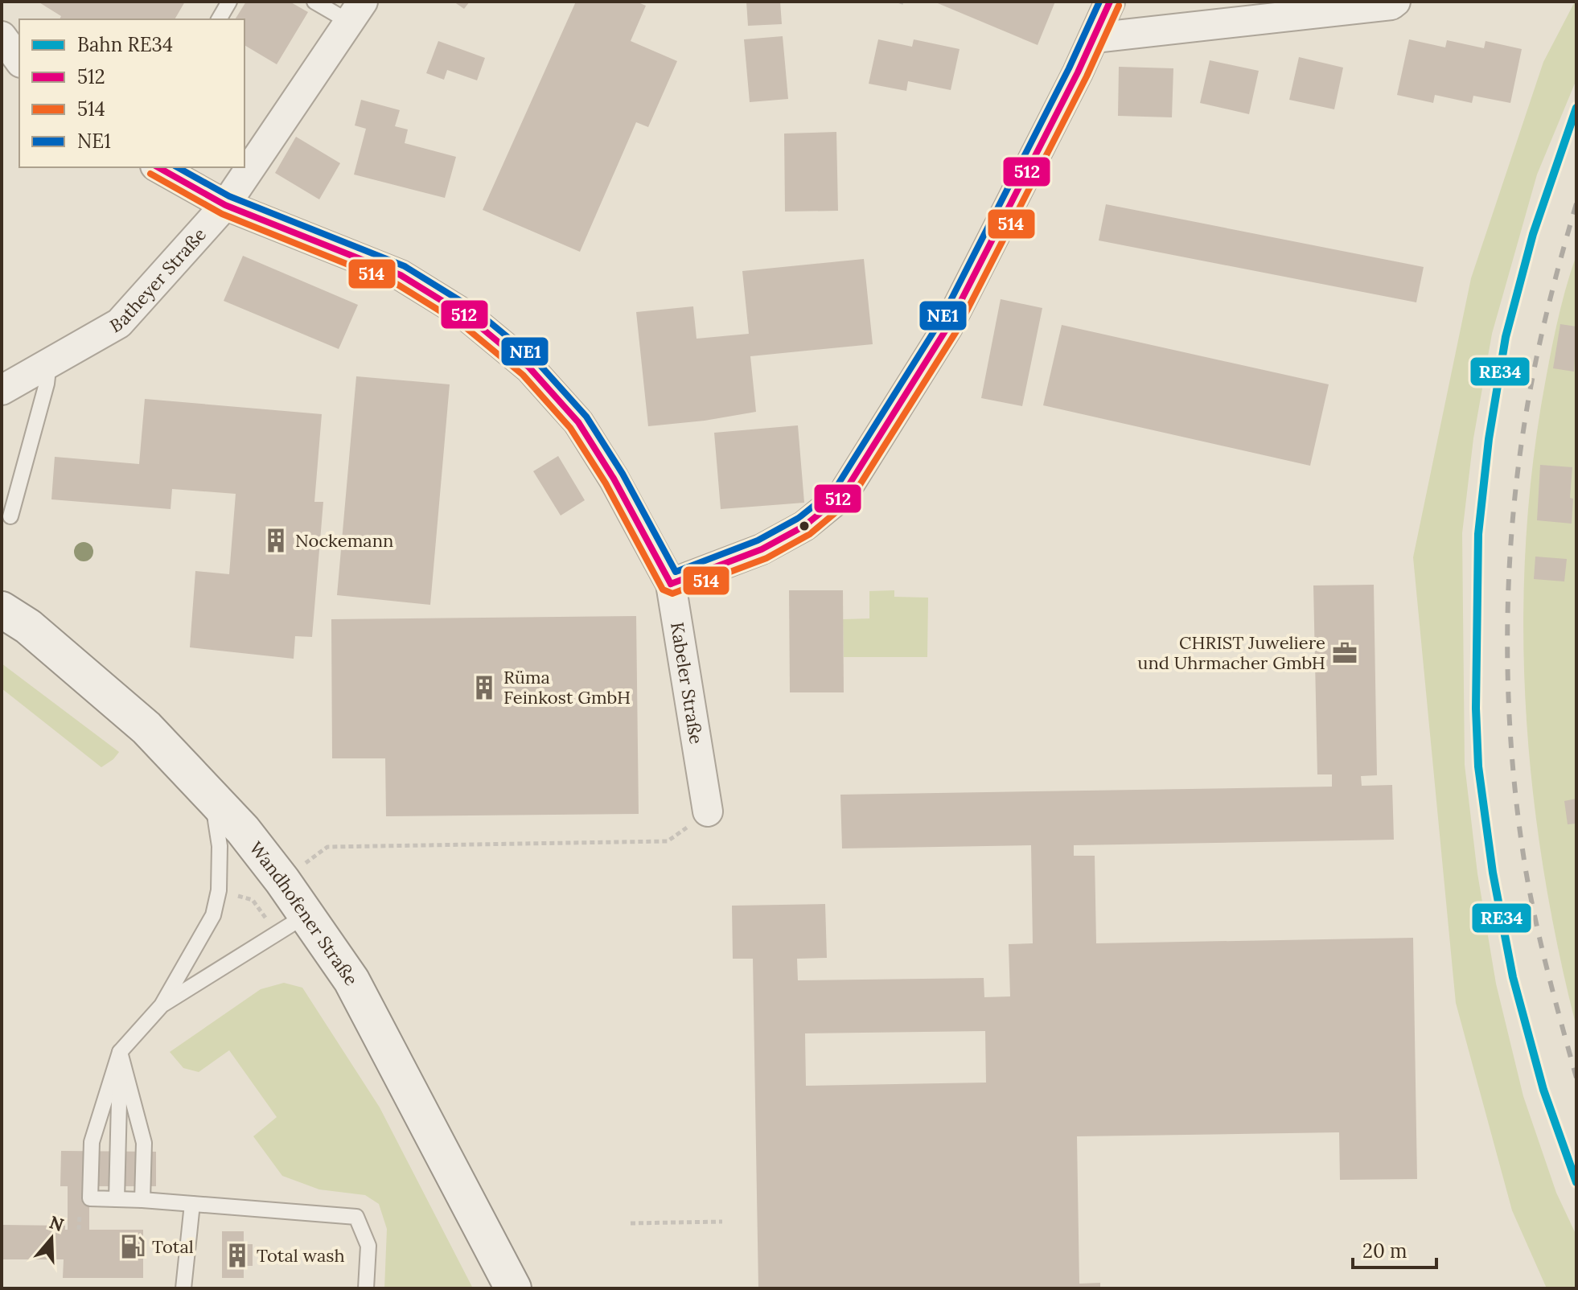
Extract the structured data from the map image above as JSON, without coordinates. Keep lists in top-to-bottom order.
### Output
{
  "streets": {
    "main road": ["Wandhofener Straße"],
    "street": ["Batheyer Straße", "Kabeler Straße"]
  },
  "crossings": [
    ["Batheyer Straße", "Kabeler Straße"]
  ],
  "places": {
    "building": ["Nockemann", "Rüma Feinkost GmbH", "Total wash"],
    "office": ["CHRIST Juweliere und Uhrmacher GmbH"],
    "fuel station": ["Total"]
  },
  "lines": [
    "transit line 512",
    "transit line NE1",
    "transit line 514",
    "rail line RE34"
  ],
  "legend": [
    "Bahn RE34",
    "512",
    "514",
    "NE1"
  ],
  "scale_bar": "20 m",
  "north": "top"
}
